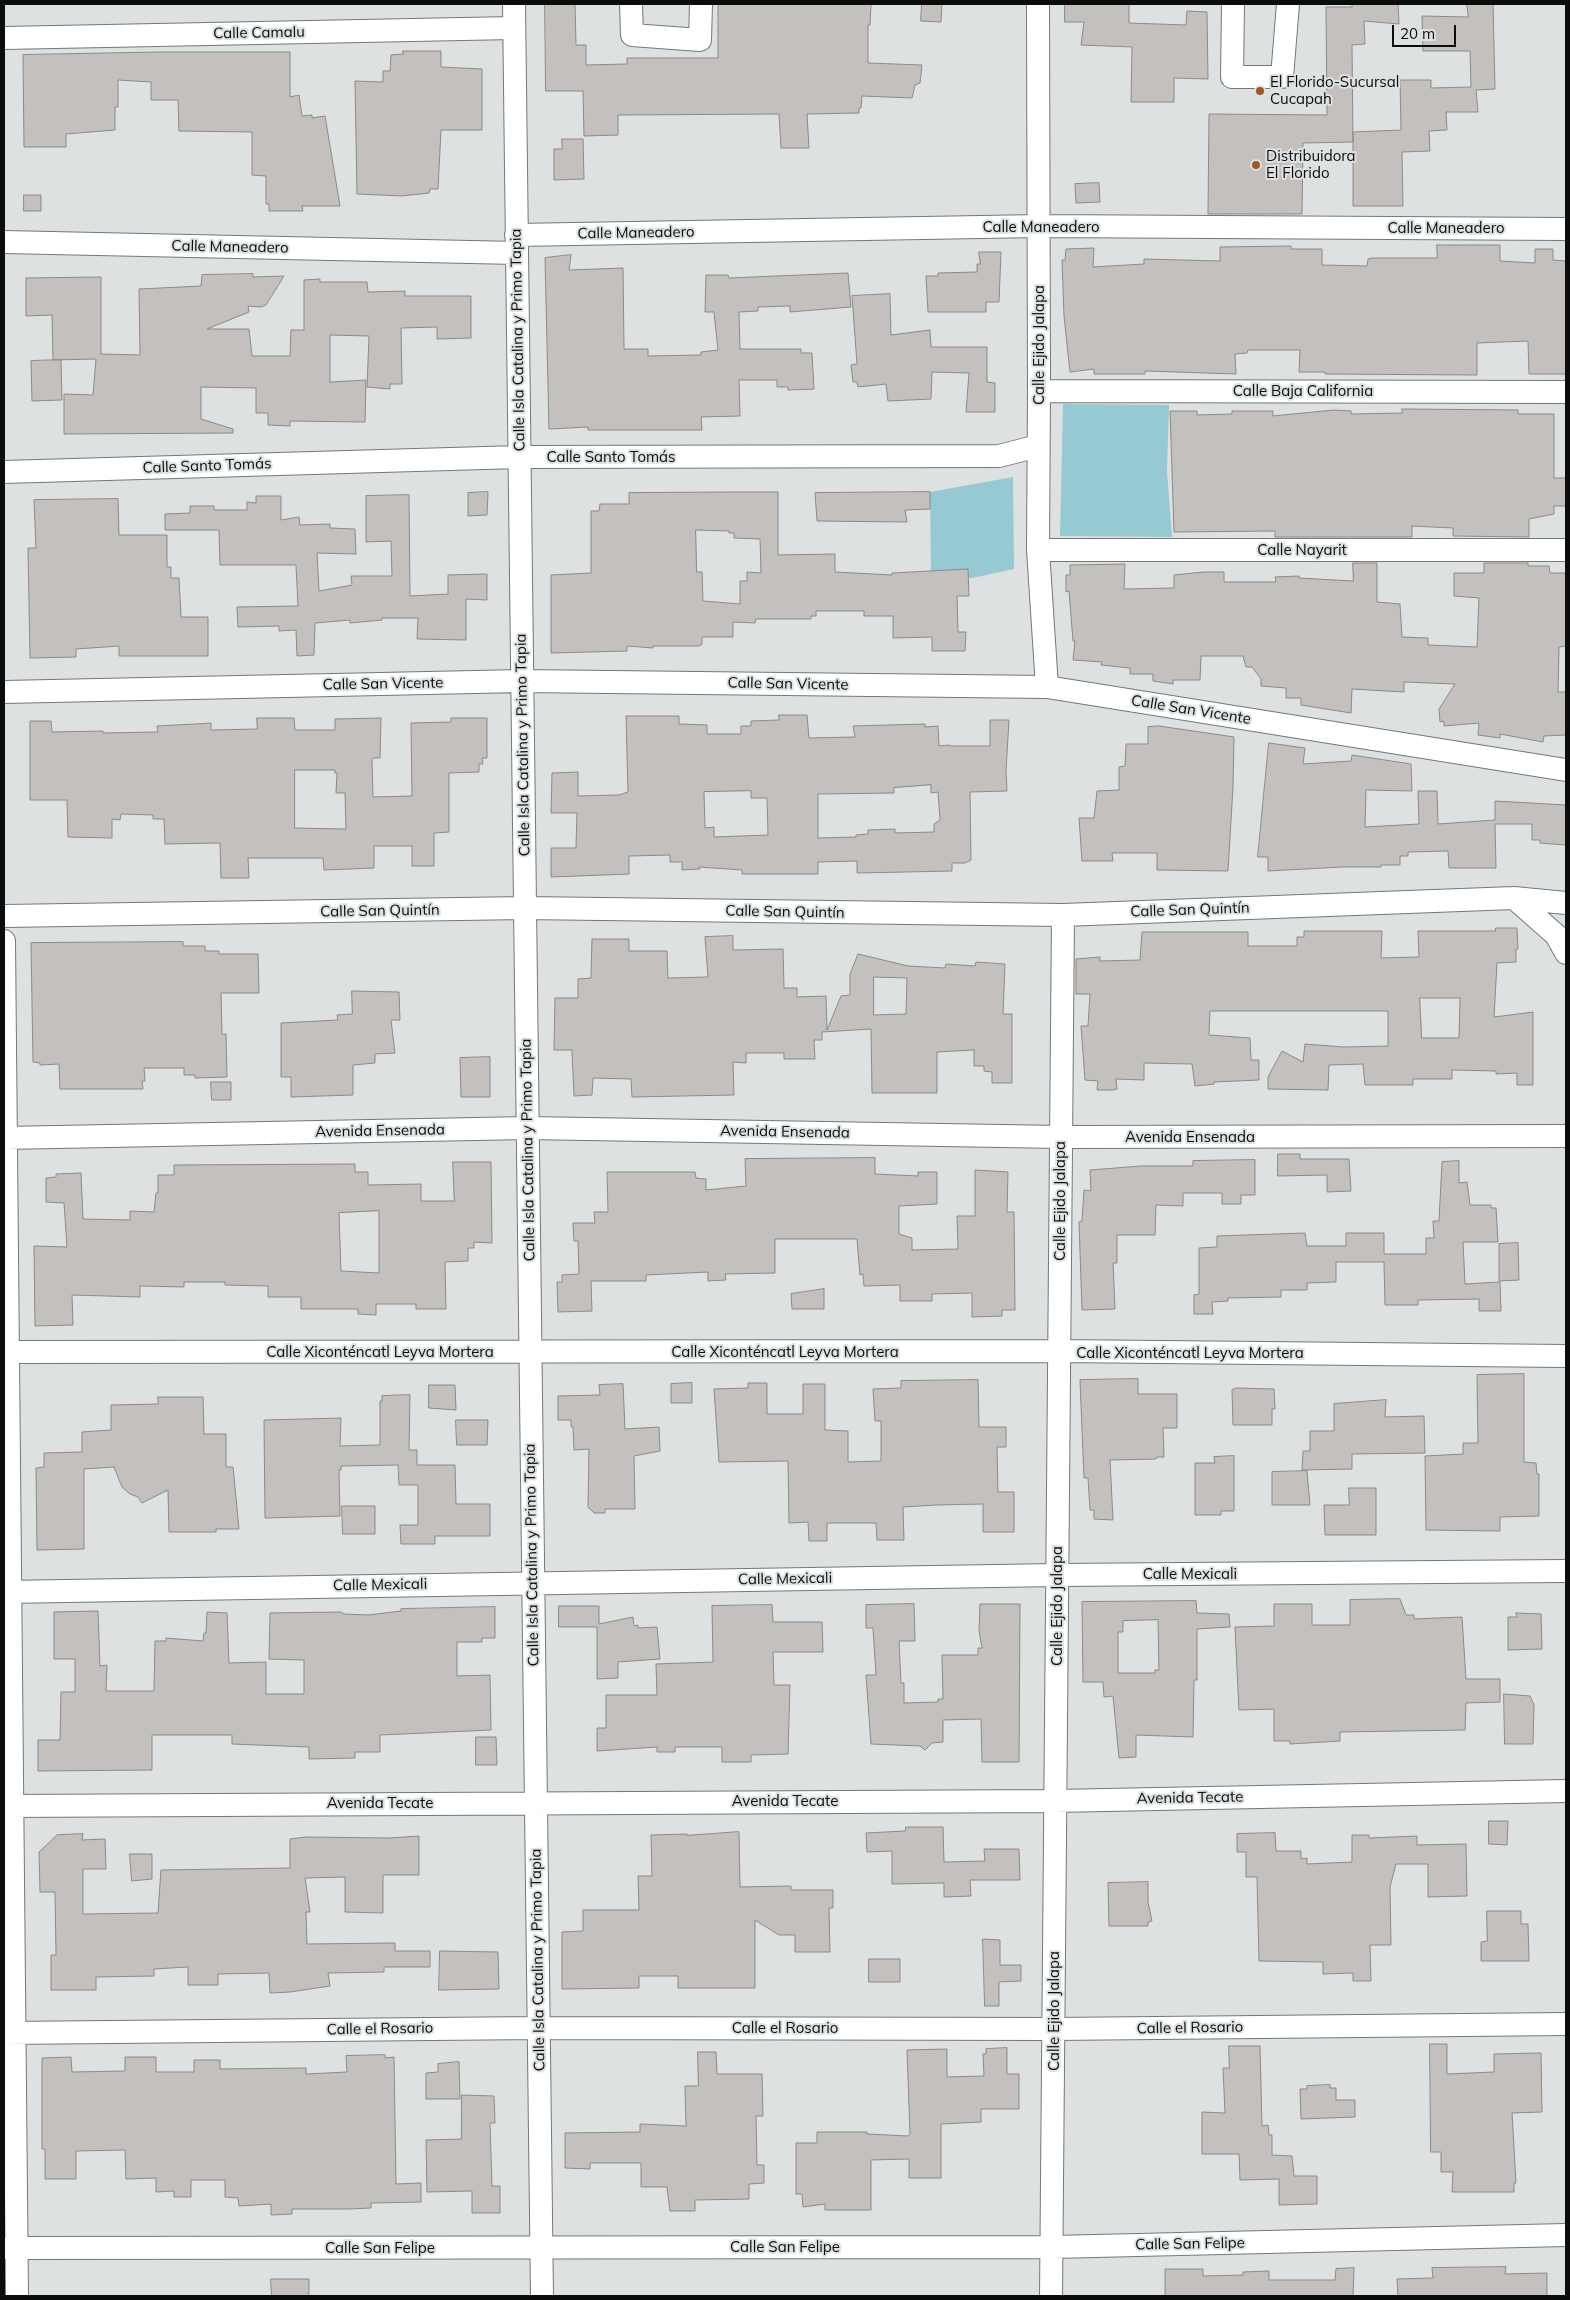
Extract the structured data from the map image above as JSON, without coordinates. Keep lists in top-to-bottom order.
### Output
{
  "streets": {
    "street": [
      "Calle Camalu",
      "Calle Maneadero",
      "Calle Isla Catalina y Primo Tapia",
      "Calle Ejido Jalapa",
      "Calle Baja California",
      "Calle Santo Tomás",
      "Calle Nayarit",
      "Calle San Vicente",
      "Calle San Quintín",
      "Avenida Ensenada",
      "Calle Xiconténcatl Leyva Mortera",
      "Calle Mexicali",
      "Avenida Tecate",
      "Calle el Rosario",
      "Calle San Felipe"
    ]
  },
  "crossings": [
    ["Calle Camalu", "Calle Isla Catalina y Primo Tapia"],
    ["Calle Maneadero", "Calle Isla Catalina y Primo Tapia"],
    ["Calle Maneadero", "Calle Ejido Jalapa"],
    ["Calle Isla Catalina y Primo Tapia", "Calle Santo Tomás"],
    ["Calle Isla Catalina y Primo Tapia", "Calle San Vicente"],
    ["Calle Isla Catalina y Primo Tapia", "Calle San Quintín"],
    ["Calle Isla Catalina y Primo Tapia", "Avenida Ensenada"],
    ["Calle Isla Catalina y Primo Tapia", "Calle Xiconténcatl Leyva Mortera"],
    ["Calle Isla Catalina y Primo Tapia", "Calle Mexicali"],
    ["Calle Isla Catalina y Primo Tapia", "Avenida Tecate"],
    ["Calle Isla Catalina y Primo Tapia", "Calle el Rosario"],
    ["Calle Isla Catalina y Primo Tapia", "Calle San Felipe"],
    ["Calle Ejido Jalapa", "Calle Baja California"],
    ["Calle Ejido Jalapa", "Calle Santo Tomás"],
    ["Calle Ejido Jalapa", "Calle Nayarit"],
    ["Calle Ejido Jalapa", "Calle San Vicente"],
    ["Calle Ejido Jalapa", "Calle San Quintín"],
    ["Calle Ejido Jalapa", "Avenida Ensenada"],
    ["Calle Ejido Jalapa", "Calle Xiconténcatl Leyva Mortera"],
    ["Calle Ejido Jalapa", "Calle Mexicali"],
    ["Calle Ejido Jalapa", "Avenida Tecate"],
    ["Calle Ejido Jalapa", "Calle el Rosario"],
    ["Calle Ejido Jalapa", "Calle San Felipe"]
  ],
  "places": ["El Florido-Sucursal Cucapah", "Distribuidora El Florido"],
  "scale_bar": "20 m"
}
